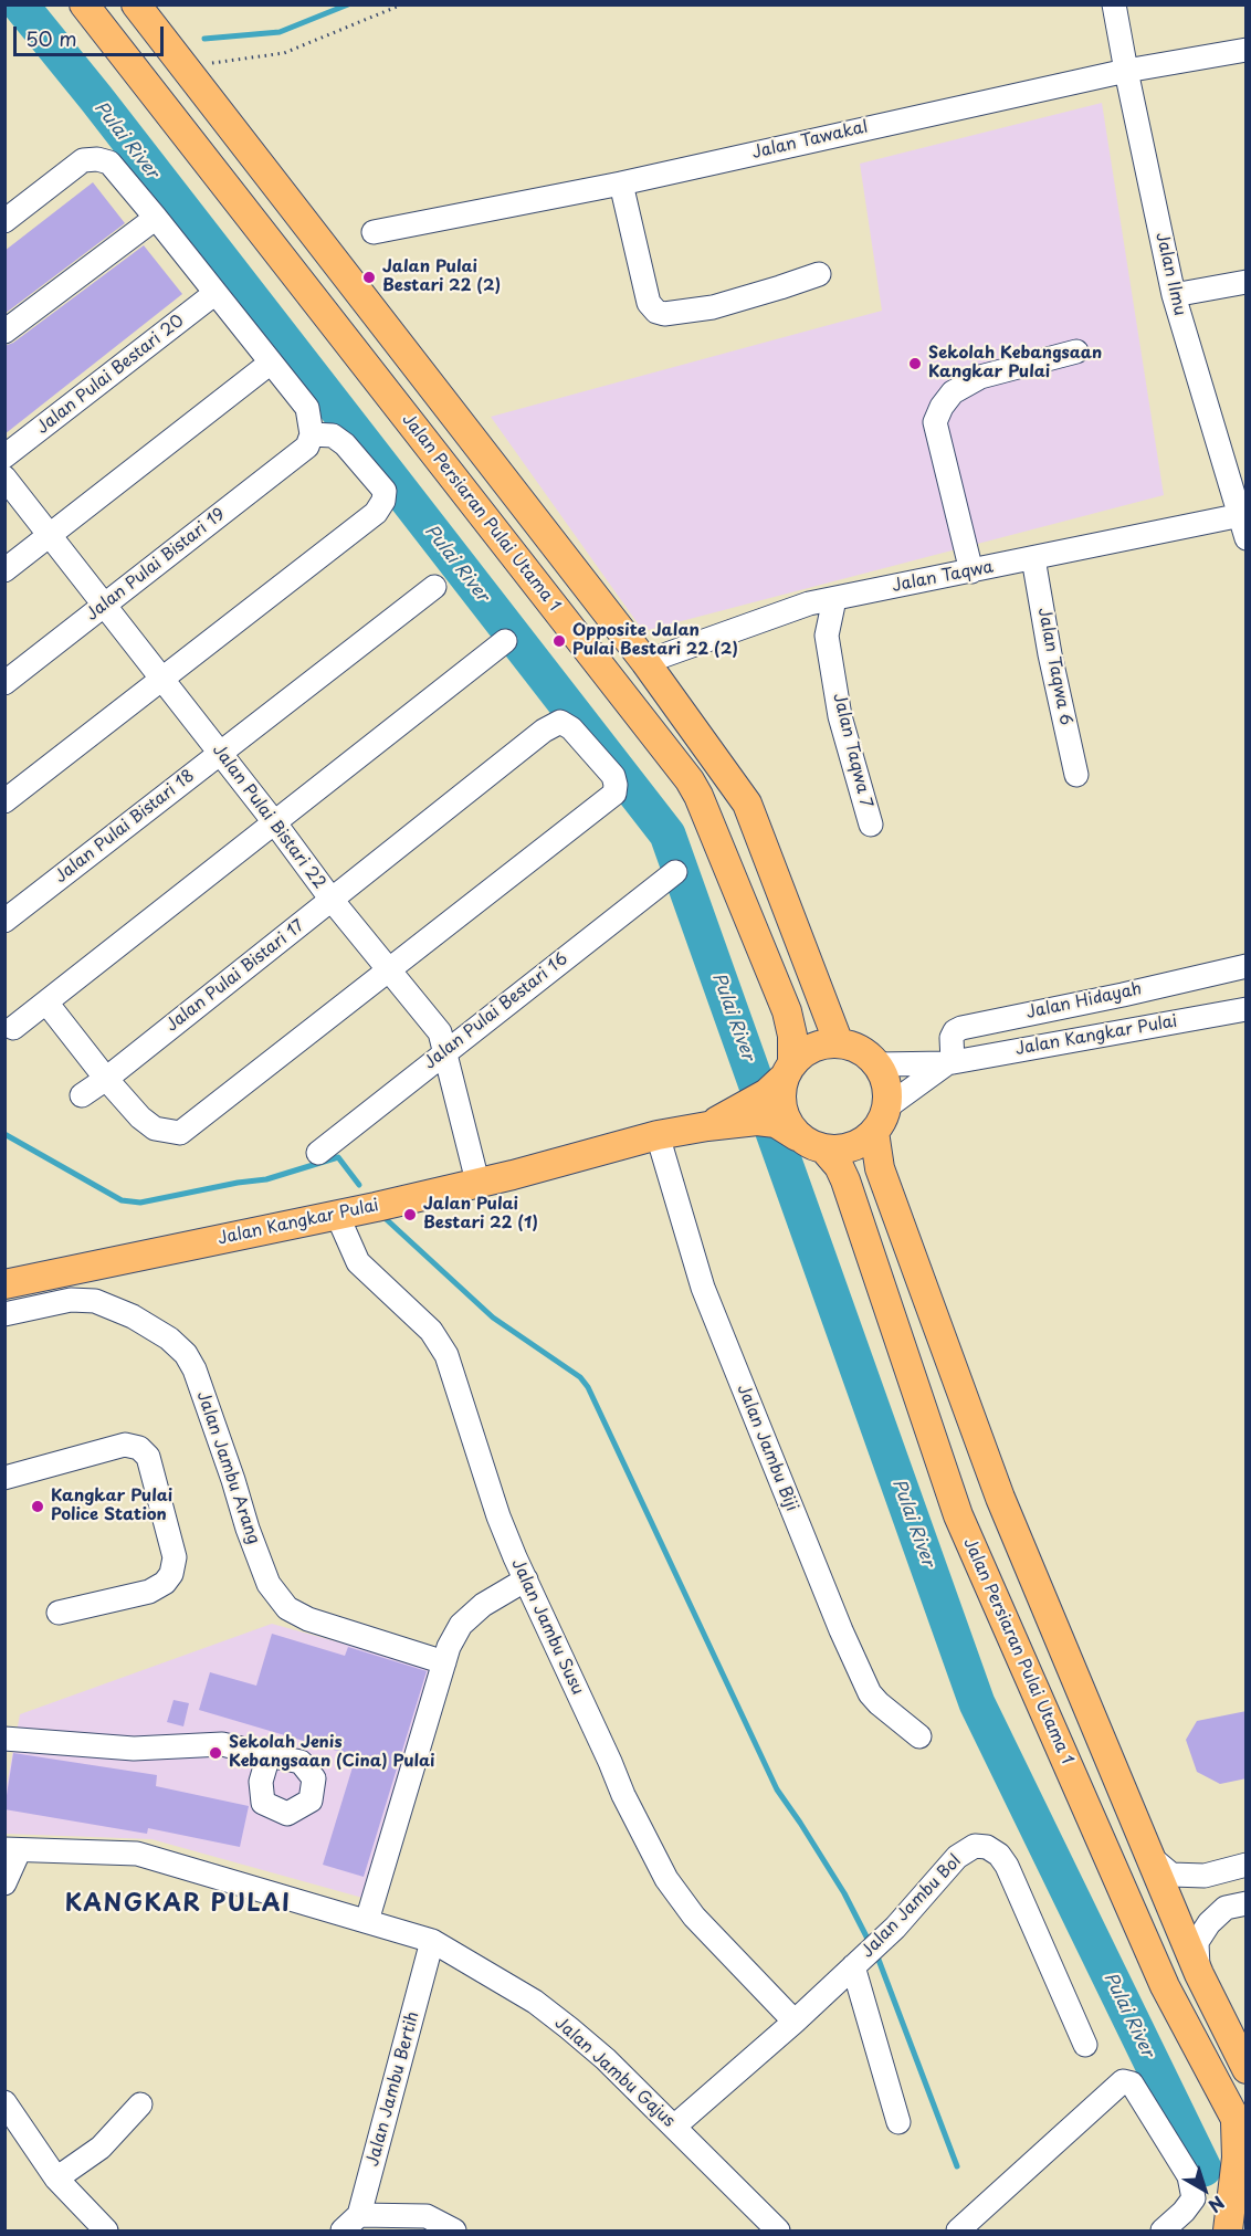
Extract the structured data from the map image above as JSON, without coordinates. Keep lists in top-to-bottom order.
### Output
{
  "streets": {
    "main road": ["Jalan Persiaran Pulai Utama 1", "Jalan Kangkar Pulai"],
    "street": [
      "Jalan Tawakal",
      "Jalan Ilmu",
      "Jalan Pulai Bestari 20",
      "Jalan Pulai Bistari 19",
      "Jalan Taqwa",
      "Jalan Taqwa 6",
      "Jalan Taqwa 7",
      "Jalan Pulai Bistari 22",
      "Jalan Pulai Bistari 18",
      "Jalan Pulai Bistari 17",
      "Jalan Hidayah",
      "Jalan Pulai Bestari 16",
      "Jalan Jambu Biji",
      "Jalan Jambu Arang",
      "Jalan Jambu Susu",
      "Jalan Jambu Bol",
      "Jalan Jambu Gajus",
      "Jalan Jambu Bertih"
    ]
  },
  "crossings": [
    ["Jalan Tawakal", "Jalan Ilmu"],
    ["Jalan Ilmu", "Jalan Taqwa"],
    ["Jalan Persiaran Pulai Utama 1", "Jalan Kangkar Pulai"],
    ["Jalan Pulai Bistari 19", "Jalan Pulai Bistari 22"],
    ["Jalan Taqwa", "Jalan Taqwa 6"],
    ["Jalan Taqwa", "Jalan Taqwa 7"],
    ["Jalan Pulai Bistari 22", "Jalan Pulai Bistari 18"],
    ["Jalan Pulai Bistari 22", "Jalan Pulai Bistari 17"],
    ["Jalan Pulai Bistari 22", "Jalan Pulai Bestari 16"],
    ["Jalan Pulai Bistari 22", "Jalan Kangkar Pulai"],
    ["Jalan Hidayah", "Jalan Kangkar Pulai"],
    ["Jalan Kangkar Pulai", "Jalan Jambu Biji"],
    ["Jalan Kangkar Pulai", "Jalan Jambu Susu"],
    ["Jalan Jambu Susu", "Jalan Jambu Bol"],
    ["Jalan Jambu Bol", "Jalan Jambu Gajus"],
    ["Jalan Jambu Gajus", "Jalan Jambu Bertih"]
  ],
  "districts": ["KANGKAR PULAI"],
  "water": ["Pulai River"],
  "places": [
    "Jalan Pulai Bestari 22 (2)",
    "Sekolah Kebangsaan Kangkar Pulai",
    "Opposite Jalan Pulai Bestari 22 (2)",
    "Jalan Pulai Bestari 22 (1)",
    "Kangkar Pulai Police Station",
    "Sekolah Jenis Kebangsaan (Cina) Pulai"
  ],
  "scale_bar": "50 m",
  "north": "bottom right"
}
